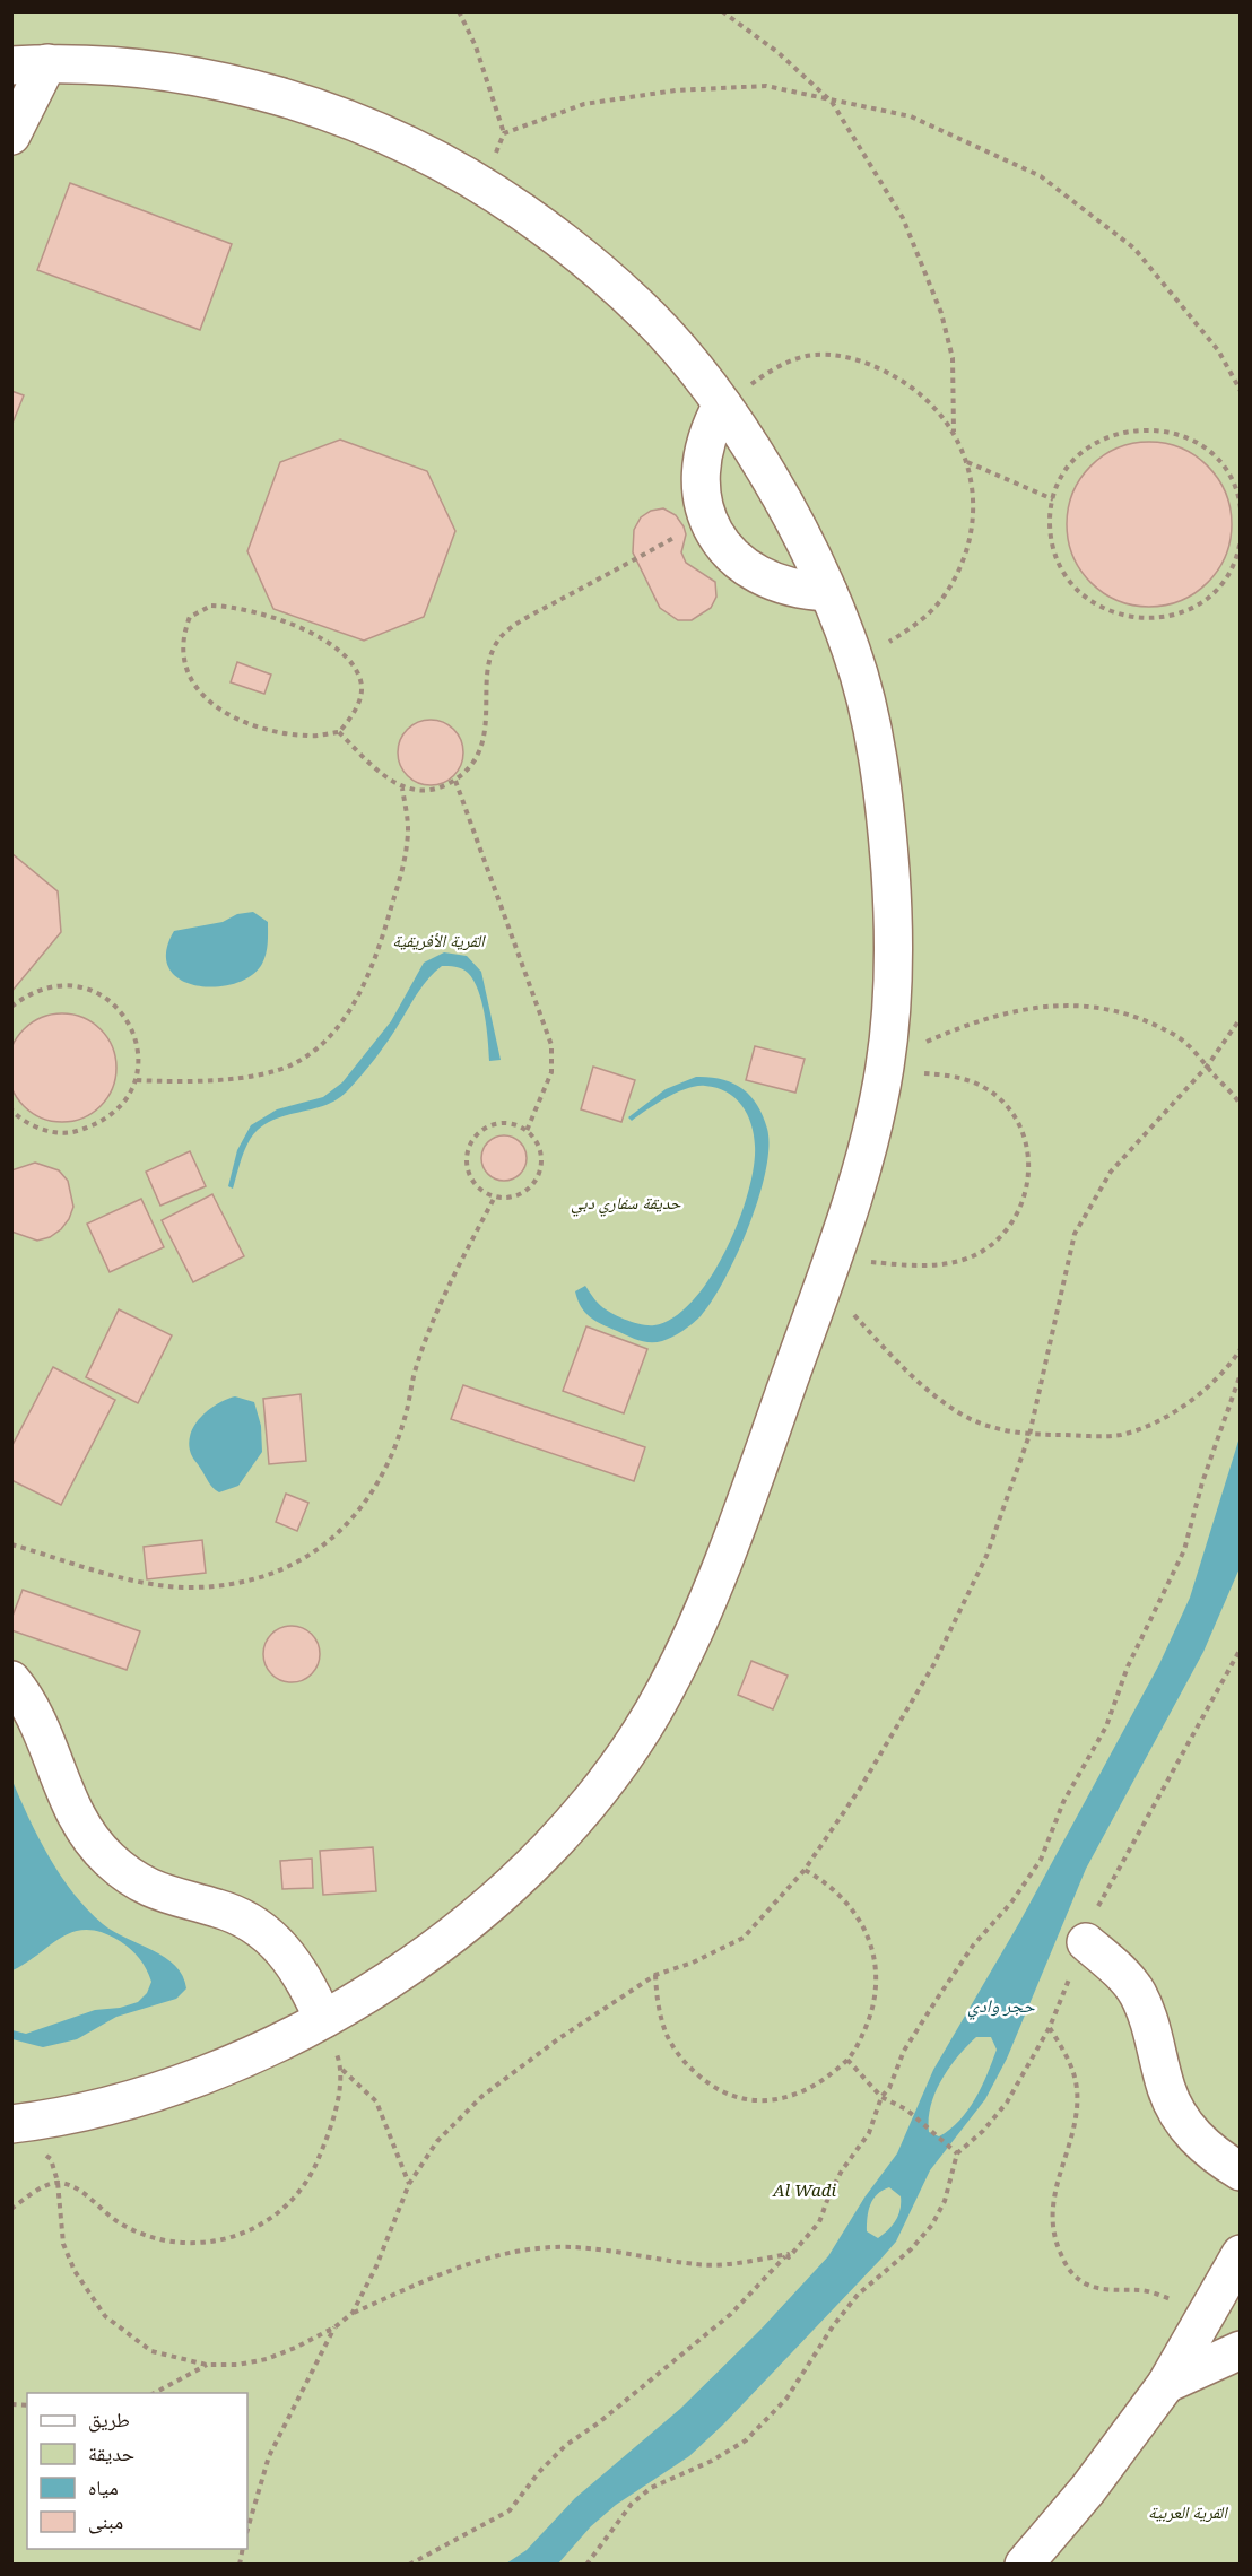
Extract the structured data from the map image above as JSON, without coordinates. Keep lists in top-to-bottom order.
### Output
{
  "water": ["حجر وادي"],
  "parks": [
    "القرية الأفريقية",
    "حديقة سفاري دبي",
    "Al Wadi",
    "القرية العربية"
  ],
  "legend": [
    "طريق",
    "حديقة",
    "مياه",
    "مبنى"
  ]
}
